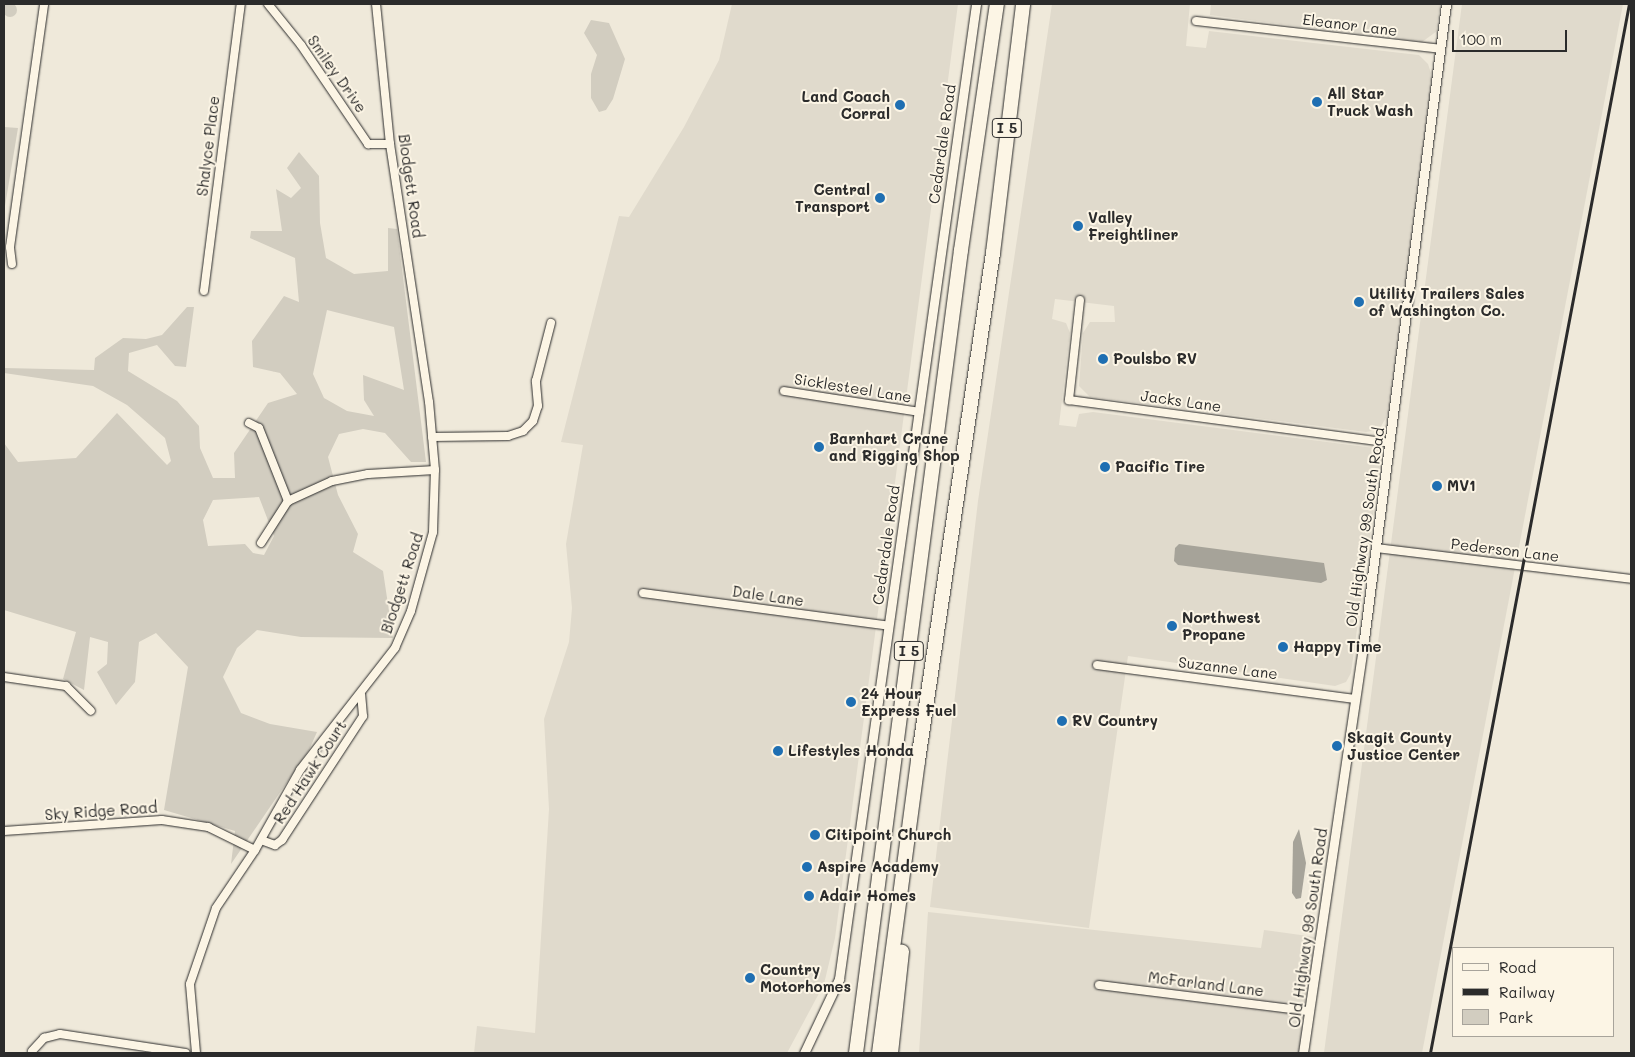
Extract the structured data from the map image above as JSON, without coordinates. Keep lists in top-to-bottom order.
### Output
{
  "streets": {
    "highway": ["I 5"],
    "street": [
      "Eleanor Lane",
      "Smiley Drive",
      "Cedardale Road",
      "Shalyce Place",
      "Blodgett Road",
      "Sicklesteel Lane",
      "Jacks Lane",
      "Old Highway 99 South Road",
      "Pederson Lane",
      "Dale Lane",
      "Suzanne Lane",
      "Red Hawk Court",
      "Sky Ridge Road",
      "McFarland Lane"
    ]
  },
  "crossings": [
    ["Eleanor Lane", "Old Highway 99 South Road"],
    ["Smiley Drive", "Blodgett Road"],
    ["Cedardale Road", "Sicklesteel Lane"],
    ["Cedardale Road", "Dale Lane"],
    ["Blodgett Road", "Red Hawk Court"],
    ["Blodgett Road", "Sky Ridge Road"],
    ["Jacks Lane", "Old Highway 99 South Road"],
    ["Old Highway 99 South Road", "Pederson Lane"],
    ["Old Highway 99 South Road", "Suzanne Lane"],
    ["Old Highway 99 South Road", "McFarland Lane"]
  ],
  "places": [
    "All Star Truck Wash",
    "Land Coach Corral",
    "Central Transport",
    "Valley Freightliner",
    "Utility Trailers Sales of Washington Co.",
    "Poulsbo RV",
    "Barnhart Crane and Rigging Shop",
    "Pacific Tire",
    "MV1",
    "Northwest Propane",
    "Happy Time",
    "24 Hour Express Fuel",
    "RV Country",
    "Skagit County Justice Center",
    "Lifestyles Honda",
    "Citipoint Church",
    "Aspire Academy",
    "Adair Homes",
    "Country Motorhomes"
  ],
  "legend": ["Road", "Railway", "Park"],
  "scale_bar": "100 m"
}
